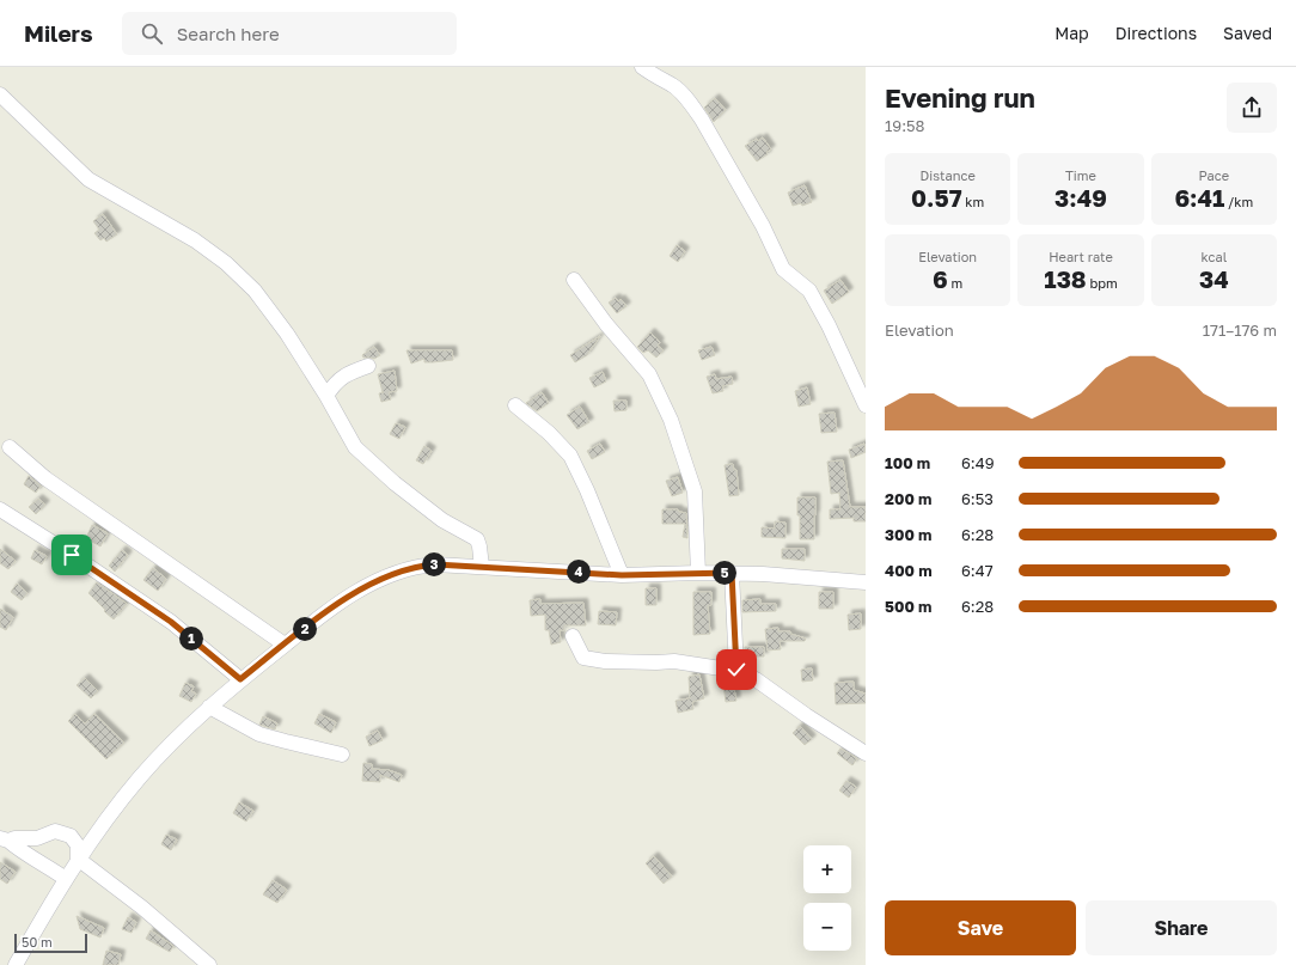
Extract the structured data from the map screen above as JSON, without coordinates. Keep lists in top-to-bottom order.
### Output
{
  "scale_bar": "50 m",
  "page": {
    "header": "Milers",
    "search": "Search here",
    "nav": ["Map", "Directions", "Saved"],
    "heading": ["Evening run", "19:58"],
    "stats": [
      ["Distance", "0.57 km"],
      ["Time", "3:49"],
      ["Pace", "6:41 /km"],
      ["Elevation", "6 m"],
      ["Heart rate", "138 bpm"],
      ["kcal", "34"]
    ],
    "chart": ["Elevation", "171–176 m"],
    "list": [
      {
        "name": "100 m",
        "note": "6:49"
      },
      {
        "name": "200 m",
        "note": "6:53"
      },
      {
        "name": "300 m",
        "note": "6:28"
      },
      {
        "name": "400 m",
        "note": "6:47"
      },
      {
        "name": "500 m",
        "note": "6:28"
      }
    ],
    "pins": [
      "3",
      "4",
      "5",
      "2",
      "1"
    ],
    "map_buttons": ["+", "−"],
    "buttons": ["Save", "Share"],
    "scale": "50 m"
  }
}
